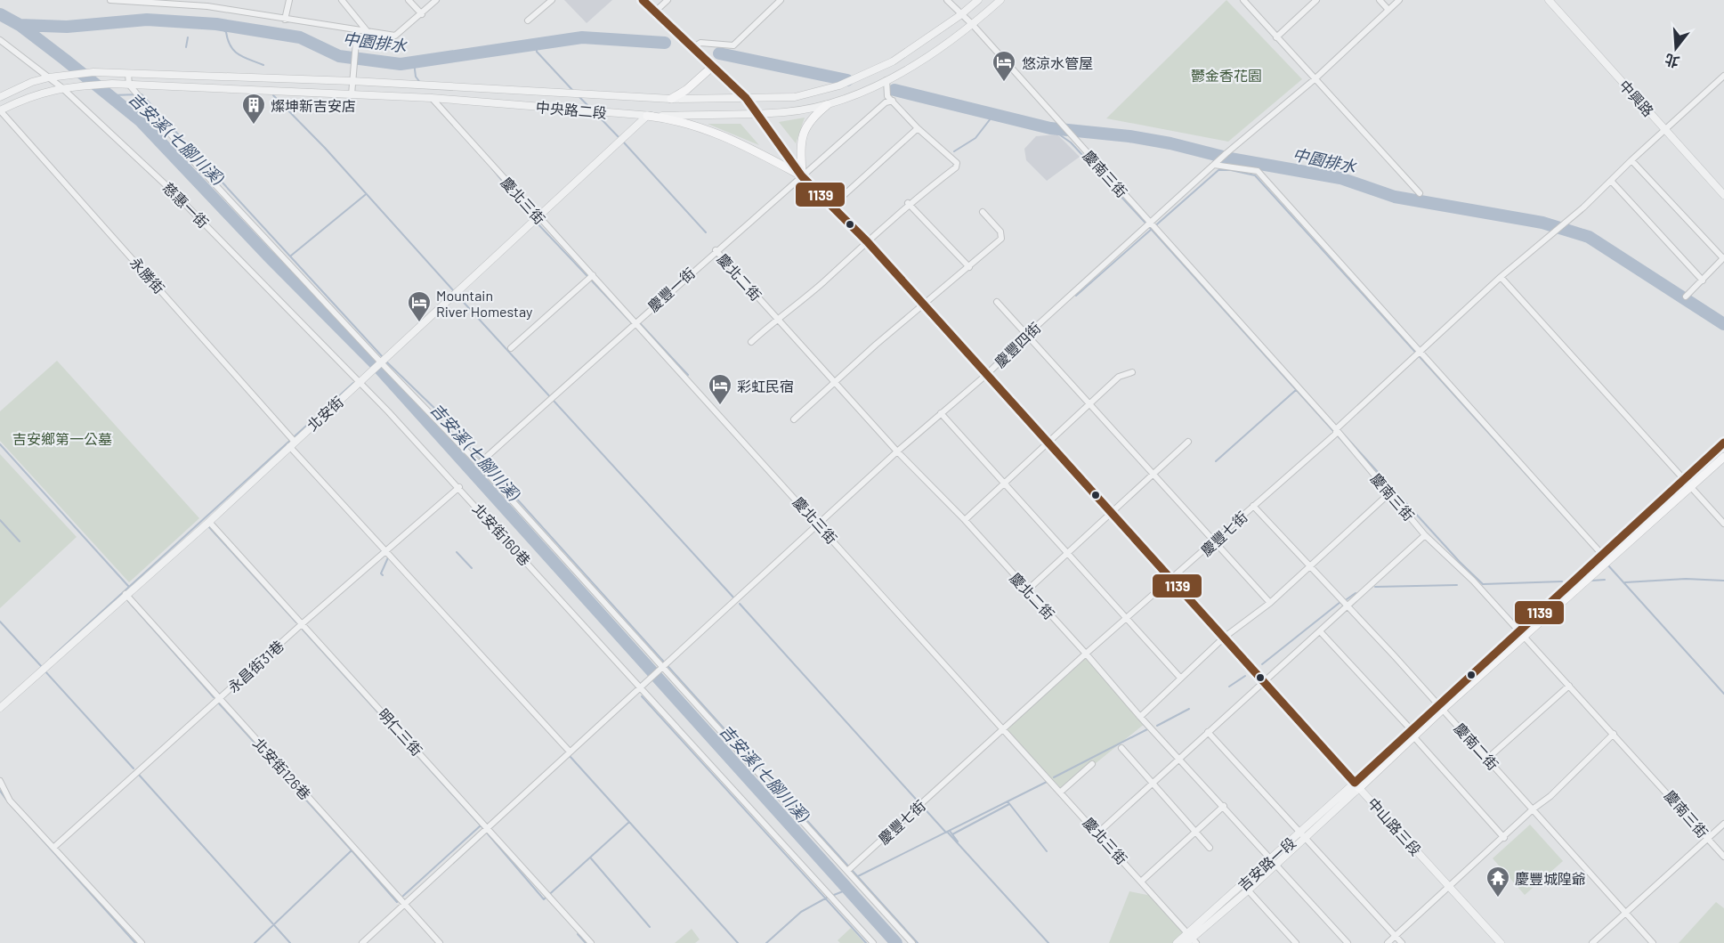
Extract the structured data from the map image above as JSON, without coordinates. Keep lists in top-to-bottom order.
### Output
{
  "streets": {
    "main road": ["中山路三段"],
    "street": [
      "中興路",
      "中央路二段",
      "慶南三街",
      "慶北三街",
      "慈惠一街",
      "永勝街",
      "慶北二街",
      "慶豐一街",
      "慶豐四街",
      "北安街",
      "慶豐七街",
      "北安街160巷",
      "永昌街31巷",
      "明仁三街",
      "慶南二街",
      "北安街126巷",
      "吉安路一段"
    ]
  },
  "crossings": [
    ["中興路", "慶豐七街"],
    ["中央路二段", "慶南三街"],
    ["中央路二段", "慶北三街"],
    ["中央路二段", "慈惠一街"],
    ["中央路二段", "永勝街"],
    ["中央路二段", "北安街"],
    ["中央路二段", "中山路三段"],
    ["慶南三街", "慶豐四街"],
    ["慶南三街", "慶豐七街"],
    ["慶北三街", "慶豐一街"],
    ["慶北三街", "慶豐四街"],
    ["慶北三街", "北安街"],
    ["慶北三街", "慶豐七街"],
    ["慶北三街", "吉安路一段"],
    ["慈惠一街", "北安街"],
    ["慈惠一街", "北安街160巷"],
    ["永勝街", "慶豐四街"],
    ["永勝街", "北安街"],
    ["永勝街", "永昌街31巷"],
    ["慶北二街", "慶豐一街"],
    ["慶北二街", "慶豐四街"],
    ["慶北二街", "慶豐七街"],
    ["慶北二街", "吉安路一段"],
    ["慶豐一街", "中山路三段"],
    ["慶豐四街", "北安街160巷"],
    ["慶豐四街", "明仁三街"],
    ["慶豐四街", "北安街126巷"],
    ["慶豐四街", "中山路三段"],
    ["北安街", "北安街160巷"],
    ["北安街", "明仁三街"],
    ["北安街", "北安街126巷"],
    ["慶豐七街", "慶南二街"],
    ["慶豐七街", "中山路三段"],
    ["北安街160巷", "永昌街31巷"],
    ["永昌街31巷", "明仁三街"],
    ["永昌街31巷", "北安街126巷"],
    ["中山路三段", "吉安路一段"]
  ],
  "water": ["中園排水", "吉安溪 (七腳川溪)"],
  "parks": ["鬱金香花園", "吉安鄉第一公墓"],
  "places": {
    "hotel": ["悠涼水管屋", "Mountain River Homestay", "彩虹民宿"],
    "building": ["燦坤新吉安店"],
    "temple": ["慶豐城隍爺"]
  },
  "lines": ["transit line 1139"],
  "north": "bottom"
}
